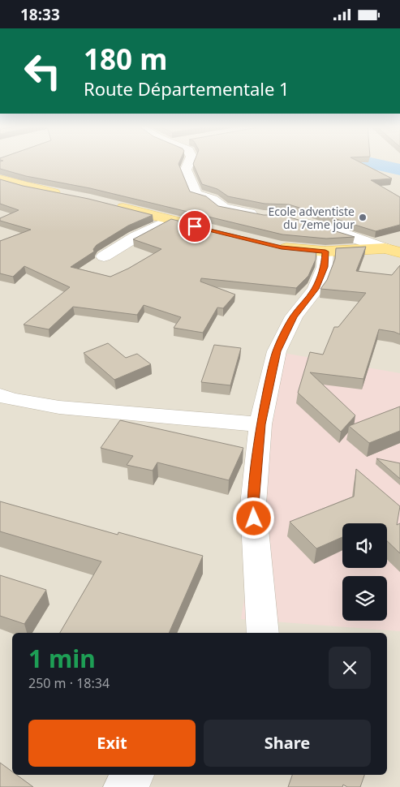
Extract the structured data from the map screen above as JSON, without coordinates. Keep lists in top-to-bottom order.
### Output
{
  "places": ["Ecole adventiste du 7eme jour"],
  "page": {
    "status": "18:33",
    "turn": ["180 m", "Route Départementale 1"],
    "heading": ["1 min", "250 m · 18:34"],
    "buttons": ["Exit", "Share"]
  }
}
